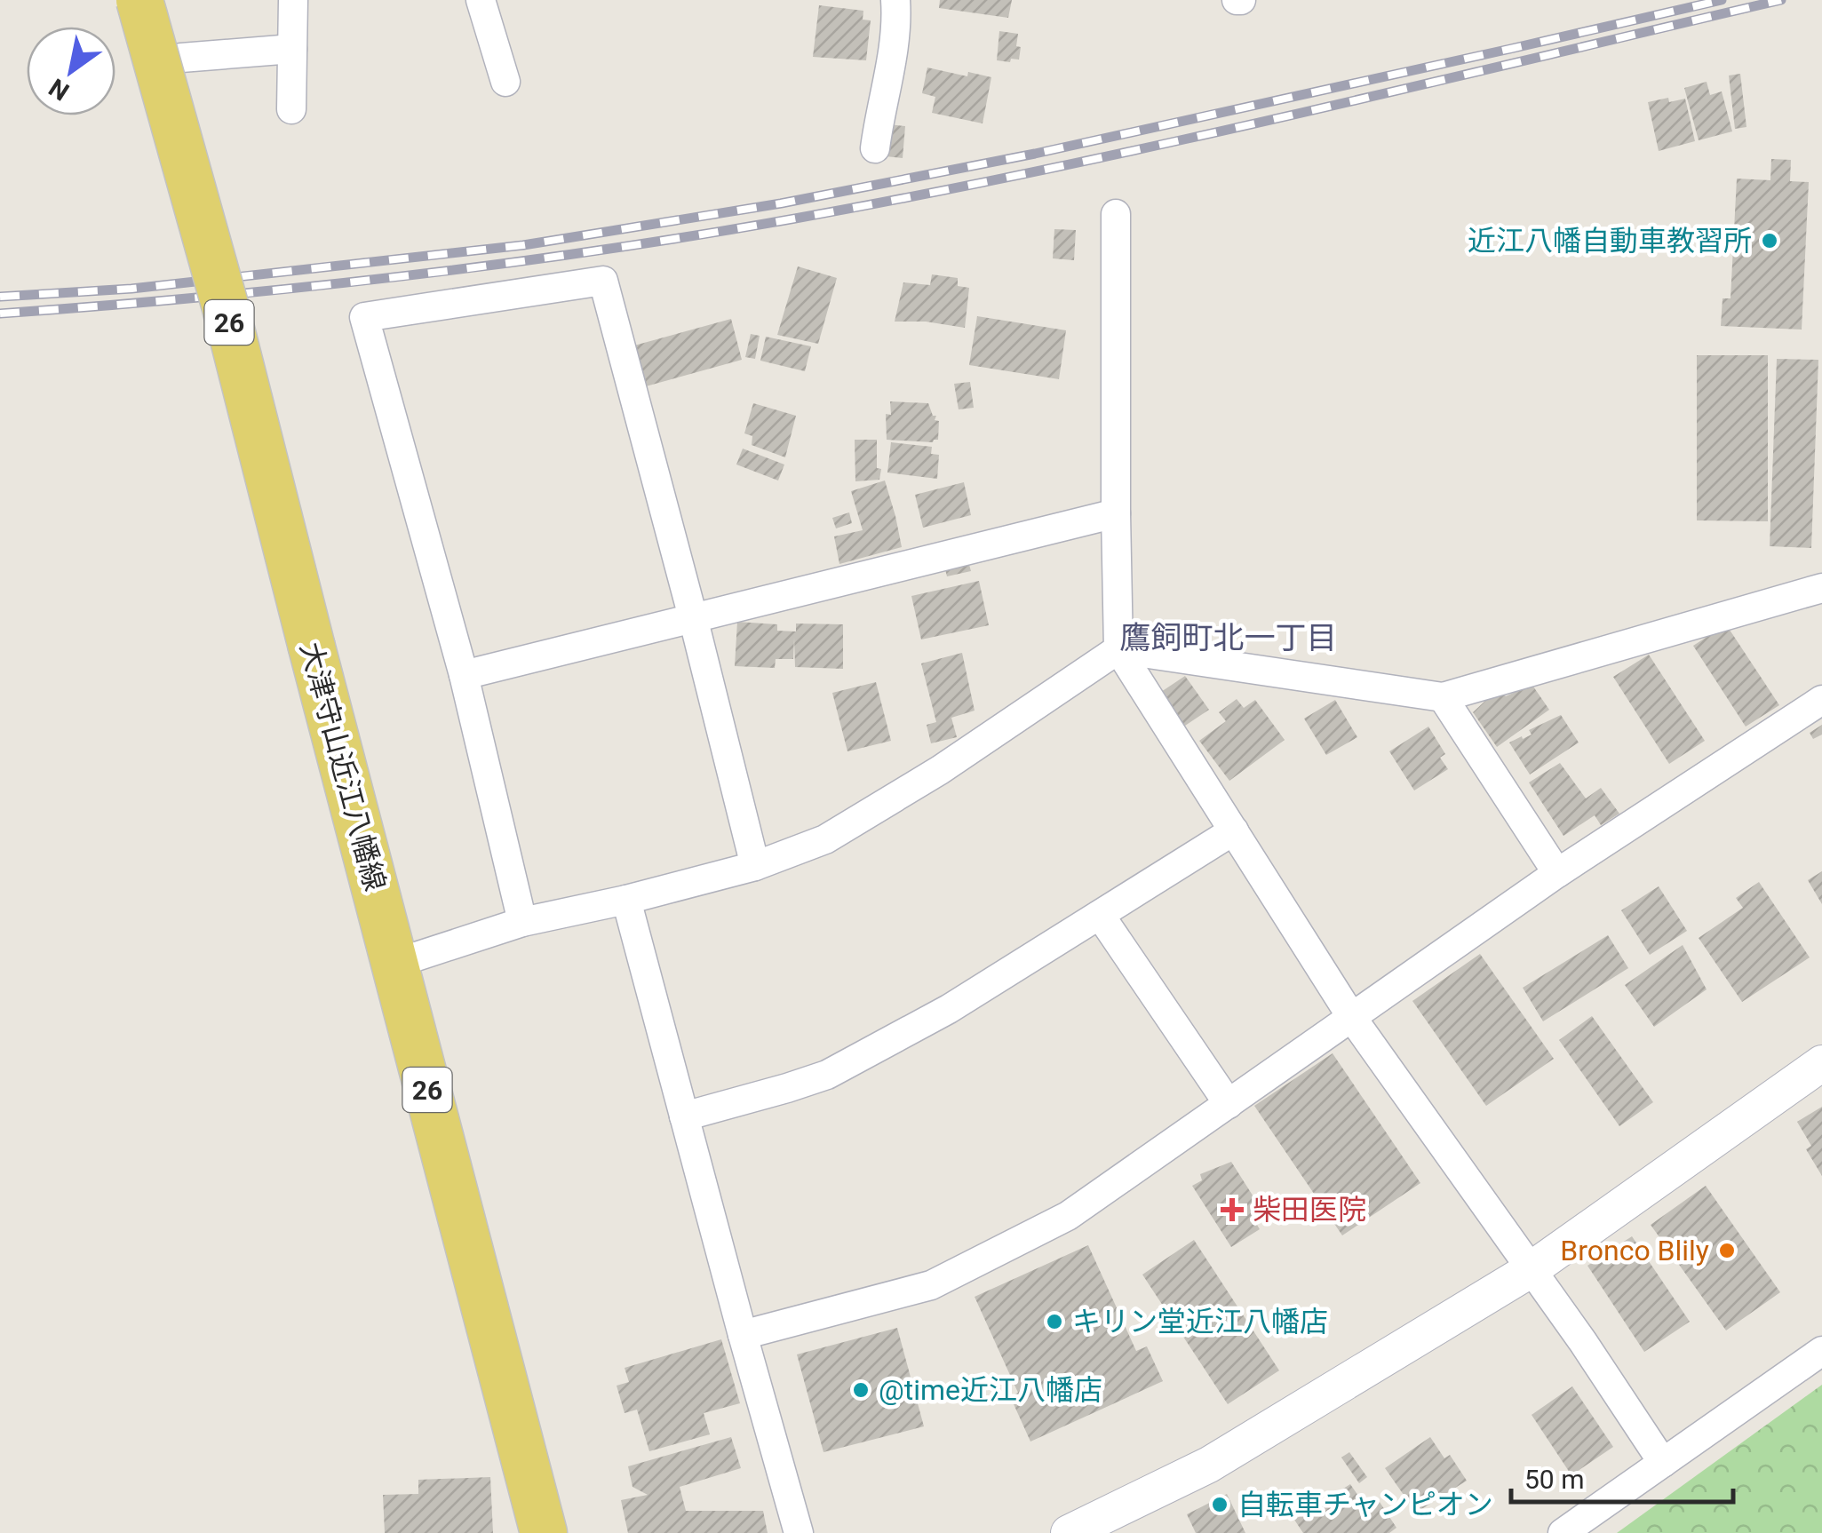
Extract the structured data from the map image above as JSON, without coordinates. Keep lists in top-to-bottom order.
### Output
{
  "streets": {
    "main road": ["26", "大津守山近江八幡線"]
  },
  "districts": ["鷹飼町北一丁目"],
  "places": {
    "other": [
      "近江八幡自動車教習所",
      "Bronco Blily",
      "キリン堂近江八幡店",
      "@time近江八幡店",
      "自転車チャンピオン"
    ],
    "health": ["柴田医院"]
  },
  "scale_bar": "50 m",
  "north": "bottom left"
}
